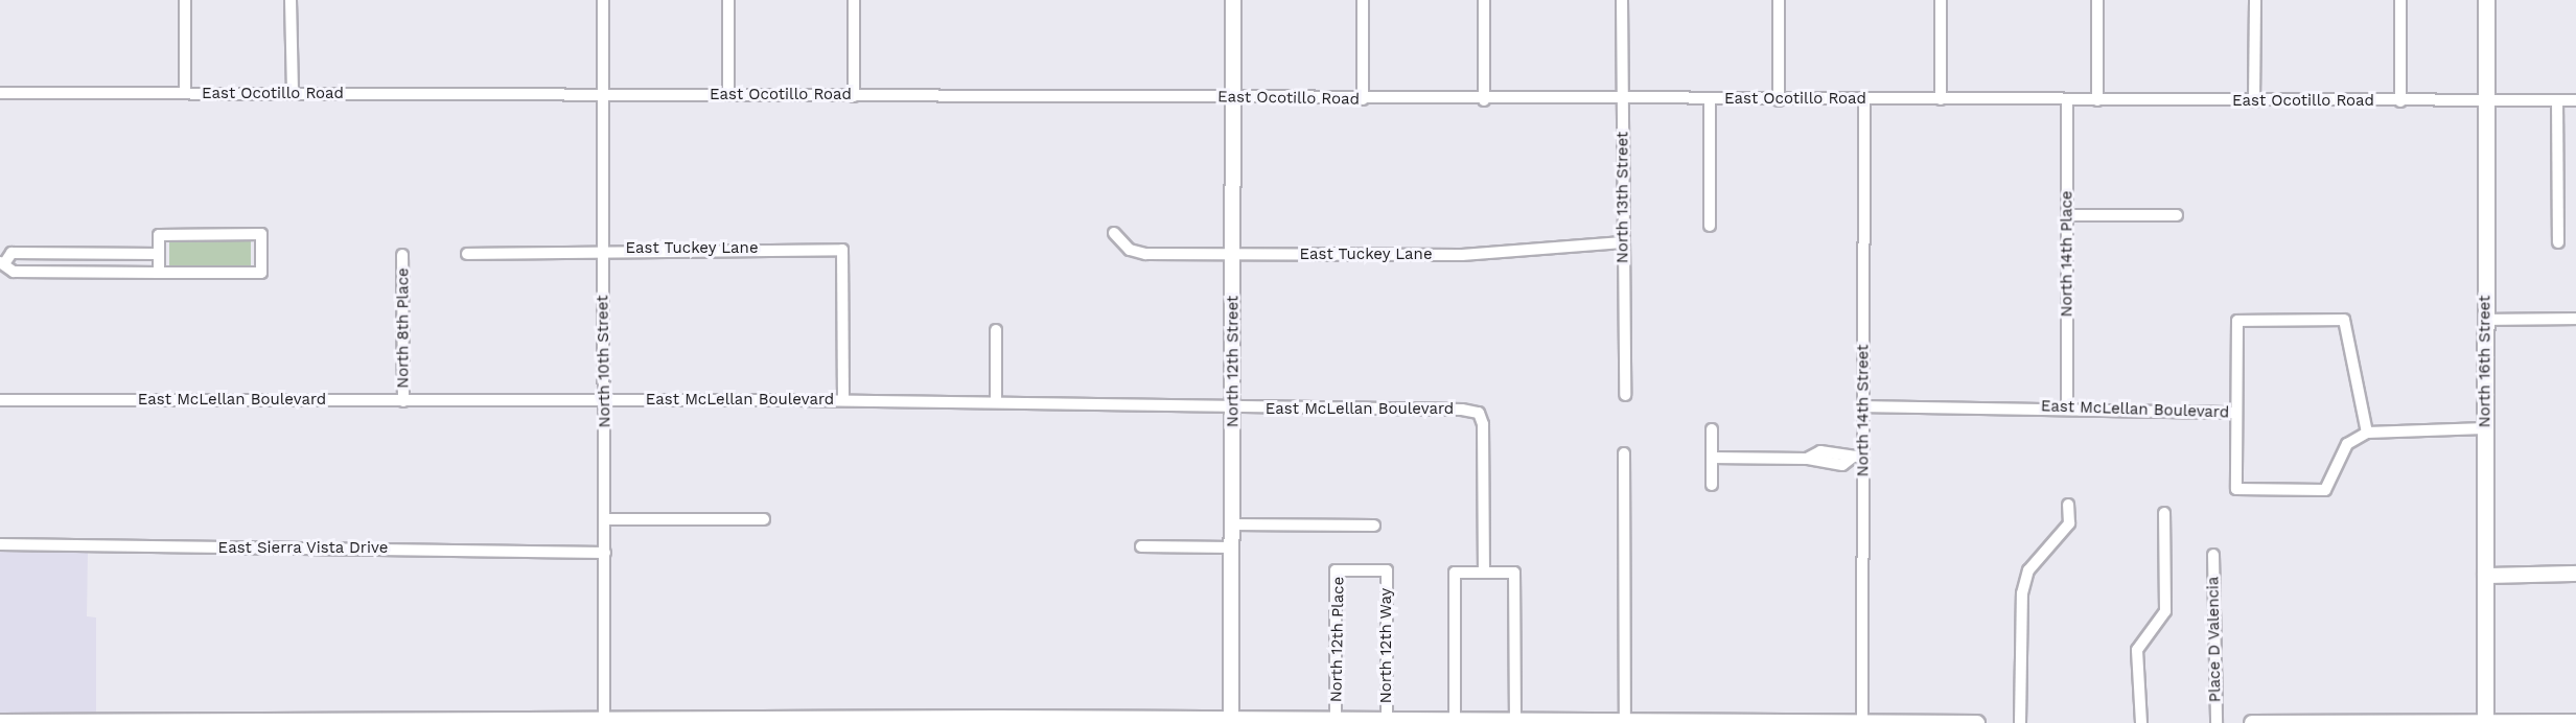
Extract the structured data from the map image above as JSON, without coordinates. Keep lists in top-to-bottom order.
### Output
{
  "streets": {
    "main road": ["North 16th Street"],
    "street": [
      "East Ocotillo Road",
      "North 13th Street",
      "East Tuckey Lane",
      "North 14th Place",
      "North 8th Place",
      "North 10th Street",
      "North 12th Street",
      "East McLellan Boulevard",
      "North 14th Street",
      "East Sierra Vista Drive",
      "North 12th Place",
      "Place D Valencia",
      "North 12th Way"
    ]
  },
  "crossings": [
    ["East Ocotillo Road", "North 13th Street"],
    ["East Ocotillo Road", "North 14th Place"],
    ["East Ocotillo Road", "North 10th Street"],
    ["East Ocotillo Road", "North 12th Street"],
    ["East Ocotillo Road", "North 16th Street"],
    ["East Ocotillo Road", "North 14th Street"],
    ["North 13th Street", "East Tuckey Lane"],
    ["East Tuckey Lane", "North 10th Street"],
    ["East Tuckey Lane", "North 12th Street"],
    ["East Tuckey Lane", "East McLellan Boulevard"],
    ["North 14th Place", "East McLellan Boulevard"],
    ["North 8th Place", "East McLellan Boulevard"],
    ["North 10th Street", "East McLellan Boulevard"],
    ["North 10th Street", "East Sierra Vista Drive"],
    ["North 12th Street", "East McLellan Boulevard"],
    ["East McLellan Boulevard", "North 14th Street"],
    ["North 12th Place", "North 12th Way"]
  ]
}
